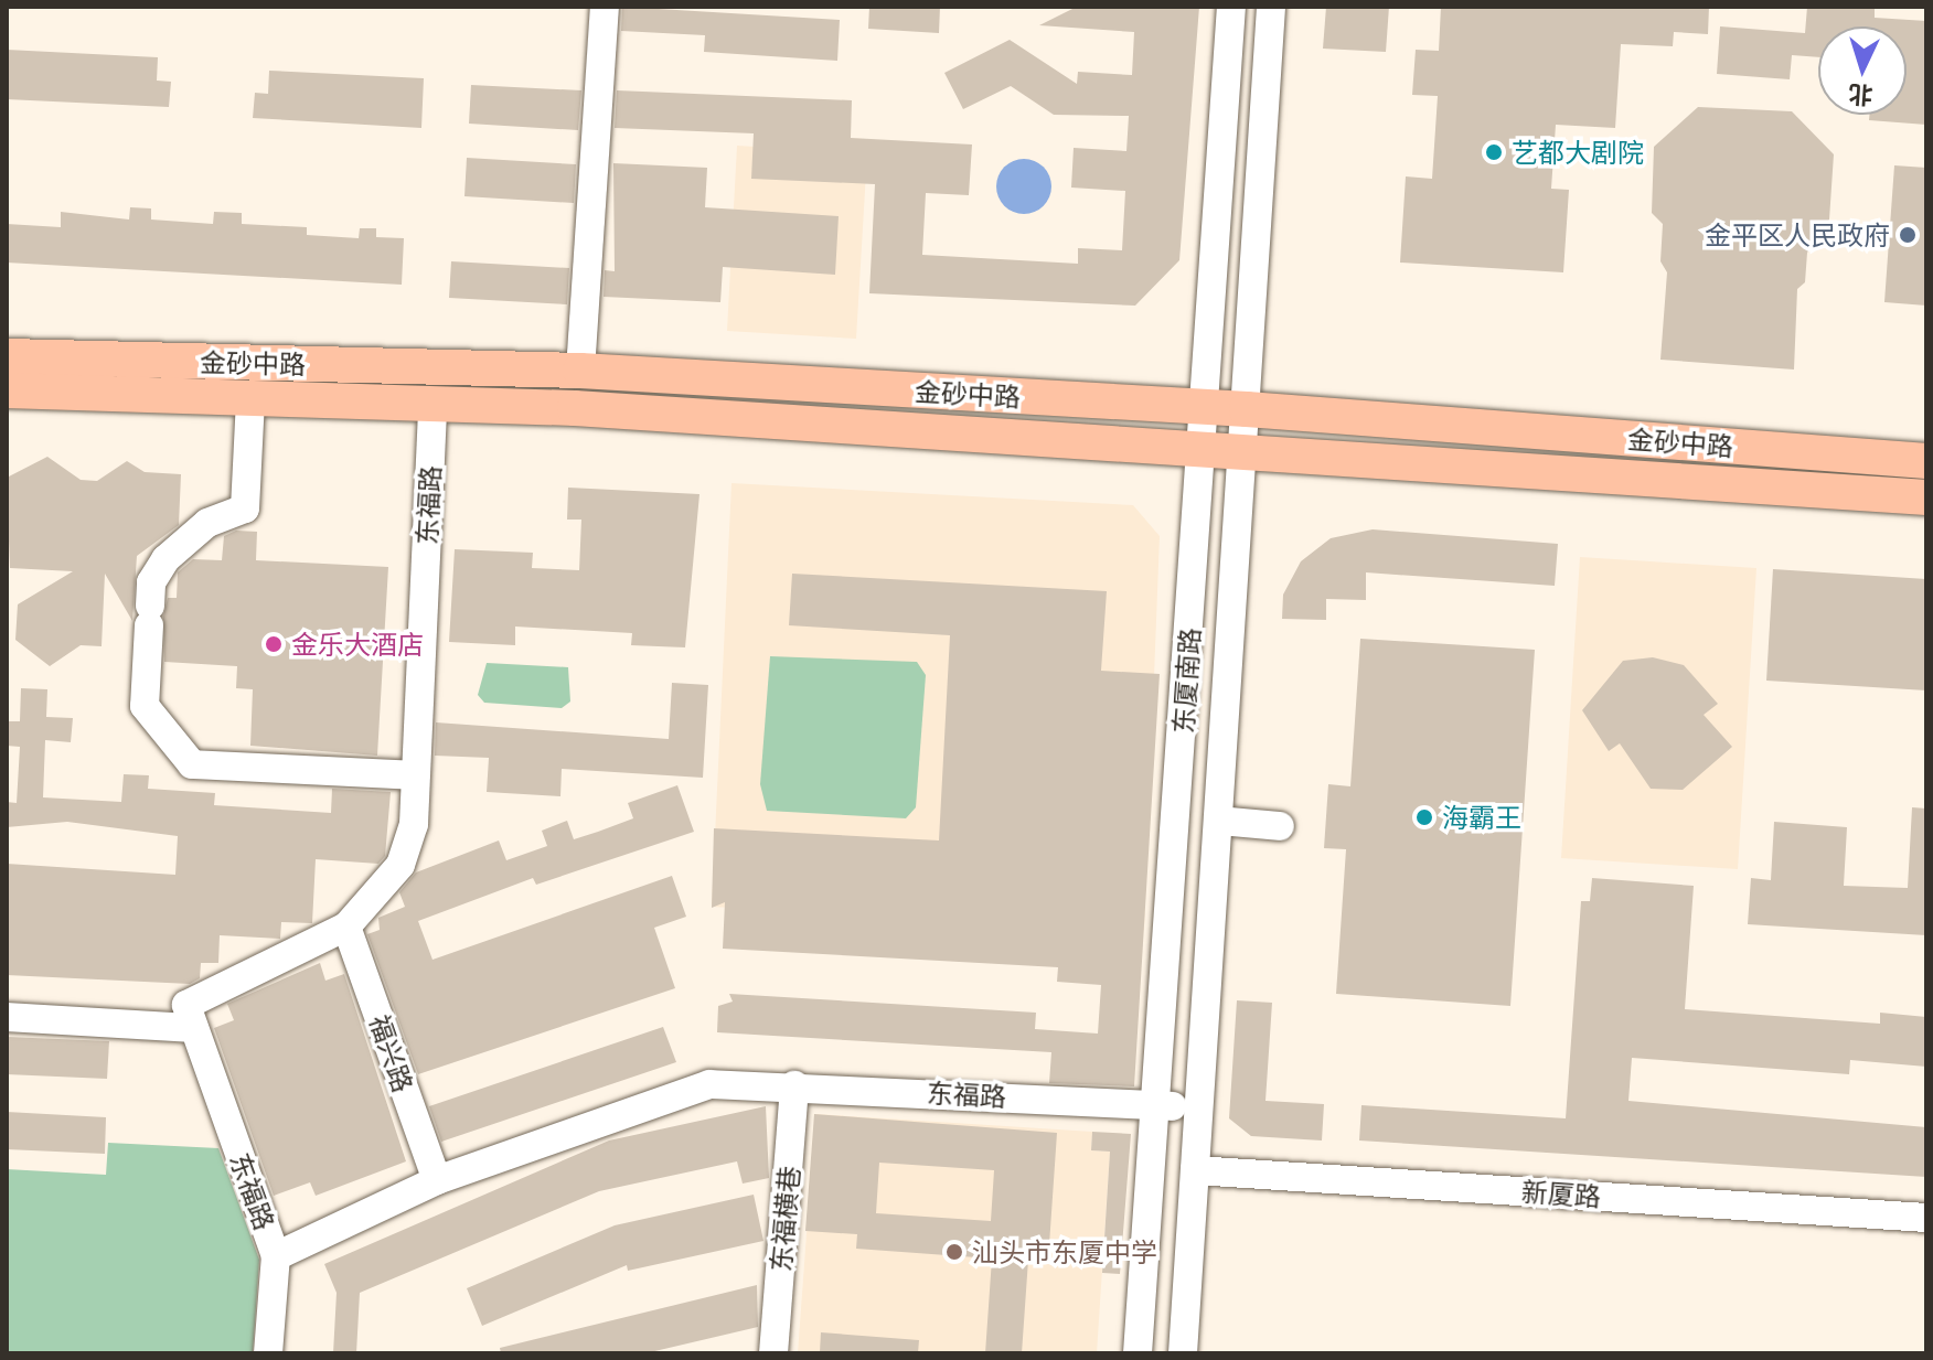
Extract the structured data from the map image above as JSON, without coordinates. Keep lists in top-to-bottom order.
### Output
{
  "streets": {
    "main road": ["金砂中路"],
    "street": [
      "东福路",
      "东厦南路",
      "福兴路",
      "新厦路",
      "东福横巷"
    ]
  },
  "crossings": [
    ["金砂中路", "东福路"],
    ["金砂中路", "东厦南路"],
    ["东福路", "东厦南路"],
    ["东福路", "福兴路"],
    ["东福路", "东福横巷"]
  ],
  "places": [
    "艺都大剧院",
    "金平区人民政府",
    "金乐大酒店",
    "海霸王",
    "汕头市东厦中学"
  ],
  "north": "bottom"
}
